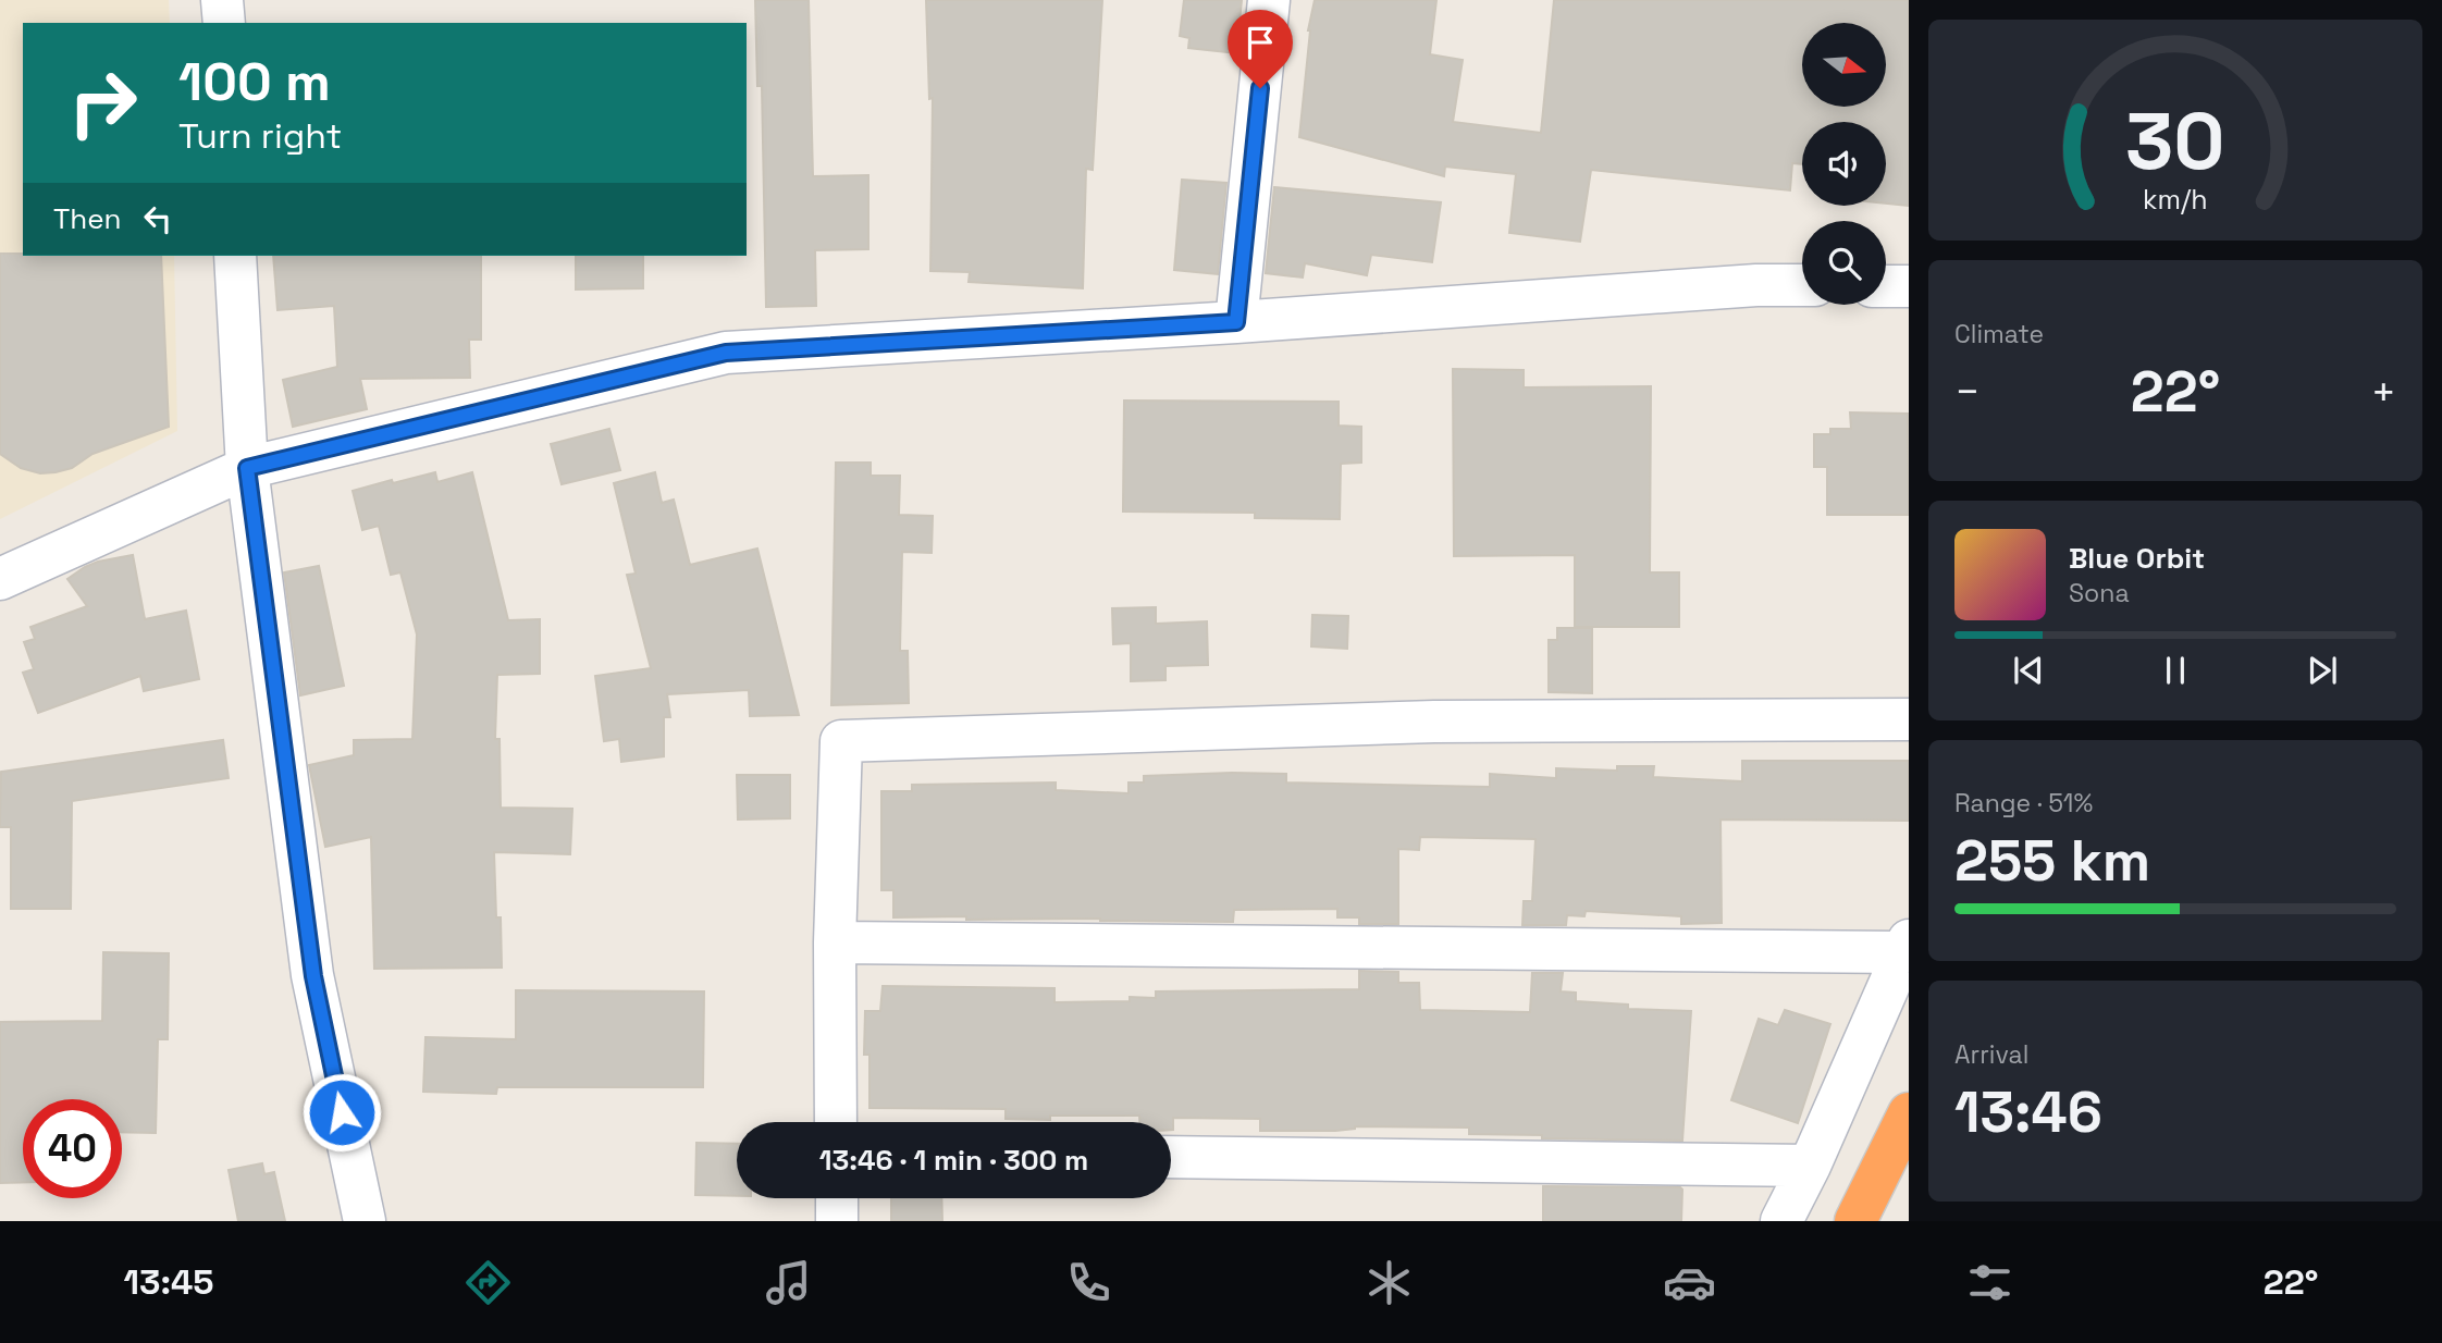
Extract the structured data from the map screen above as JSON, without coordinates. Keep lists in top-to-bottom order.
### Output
{
  "north": "right",
  "page": {
    "turn": ["100 m", "Turn right"],
    "then": "Then",
    "tile": [
      "Climate",
      ["Range · 51%", "255 km"],
      ["Arrival", "13:46"]
    ],
    "heat": ["−", "22°", "+"],
    "song": ["Blue Orbit", "Sona"],
    "limit": "40",
    "trip": "13:46 · 1 min · 300 m",
    "tabs": ["13:45", "22°"],
    "gauge": ["30", "km/h"]
  }
}
